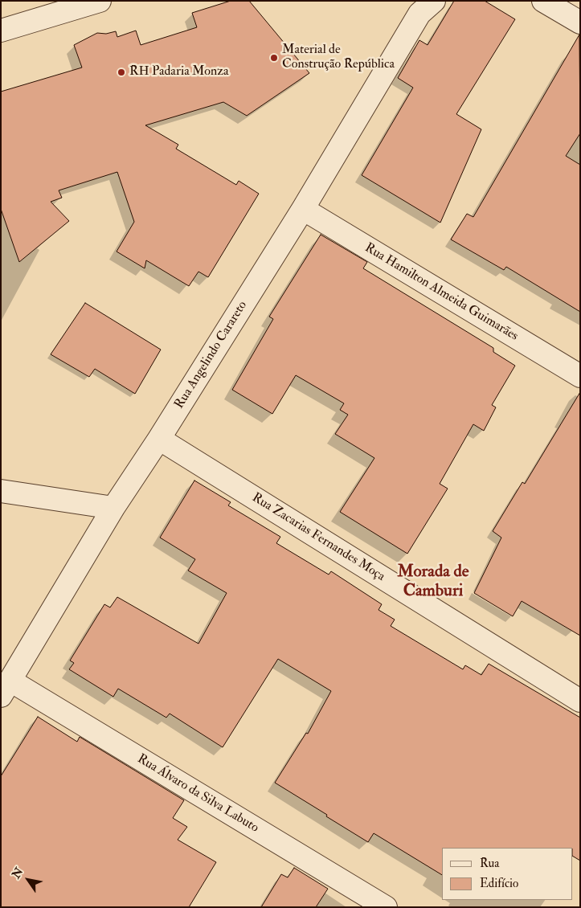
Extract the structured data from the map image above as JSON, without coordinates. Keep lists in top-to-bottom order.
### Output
{
  "streets": {
    "street": [
      "Rua Hamilton Almeida Guimarães",
      "Rua Angelindo Carareto",
      "Rua Zacarias Fernandes Moça",
      "Rua Álvaro da Silva Labuto"
    ]
  },
  "crossings": [
    ["Rua Hamilton Almeida Guimarães", "Rua Angelindo Carareto"],
    ["Rua Angelindo Carareto", "Rua Zacarias Fernandes Moça"],
    ["Rua Angelindo Carareto", "Rua Álvaro da Silva Labuto"]
  ],
  "districts": ["Morada de Camburi"],
  "places": ["Material de Construção República", "RH Padaria Monza"],
  "legend": ["Rua", "Edifício"],
  "north": "top left"
}
